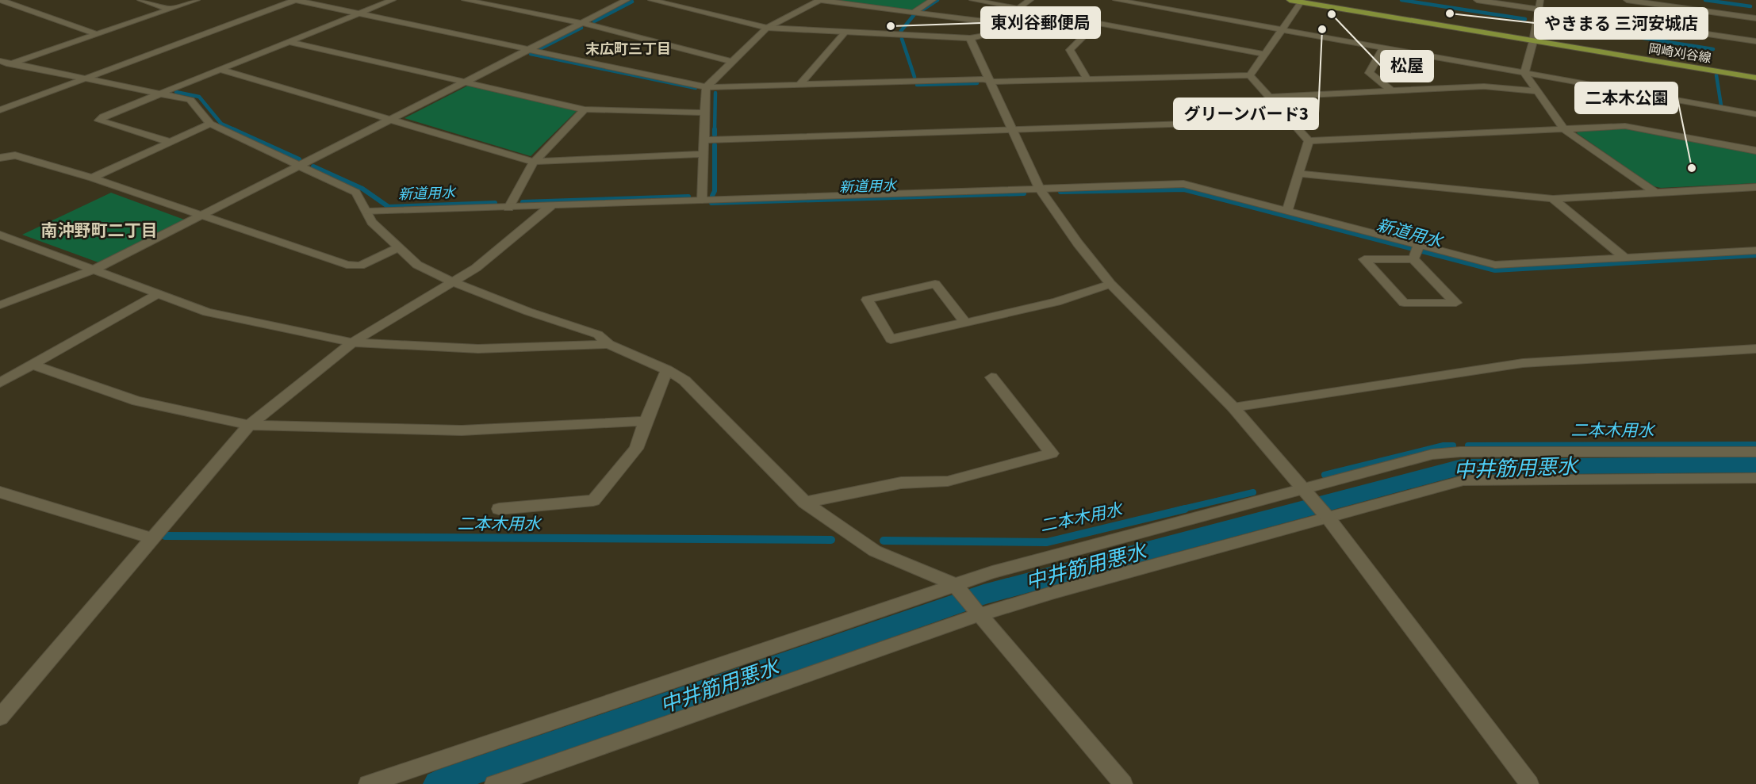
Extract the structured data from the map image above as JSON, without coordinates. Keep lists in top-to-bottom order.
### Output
{
  "streets": {
    "main road": ["岡崎刈谷線"]
  },
  "districts": ["末広町三丁目", "南沖野町二丁目"],
  "water": ["新道用水", "二本木用水", "中井筋用悪水"],
  "places": [
    "やきまる 三河安城店",
    "松屋",
    "東刈谷郵便局",
    "グリーンバード3",
    "二本木公園"
  ]
}
